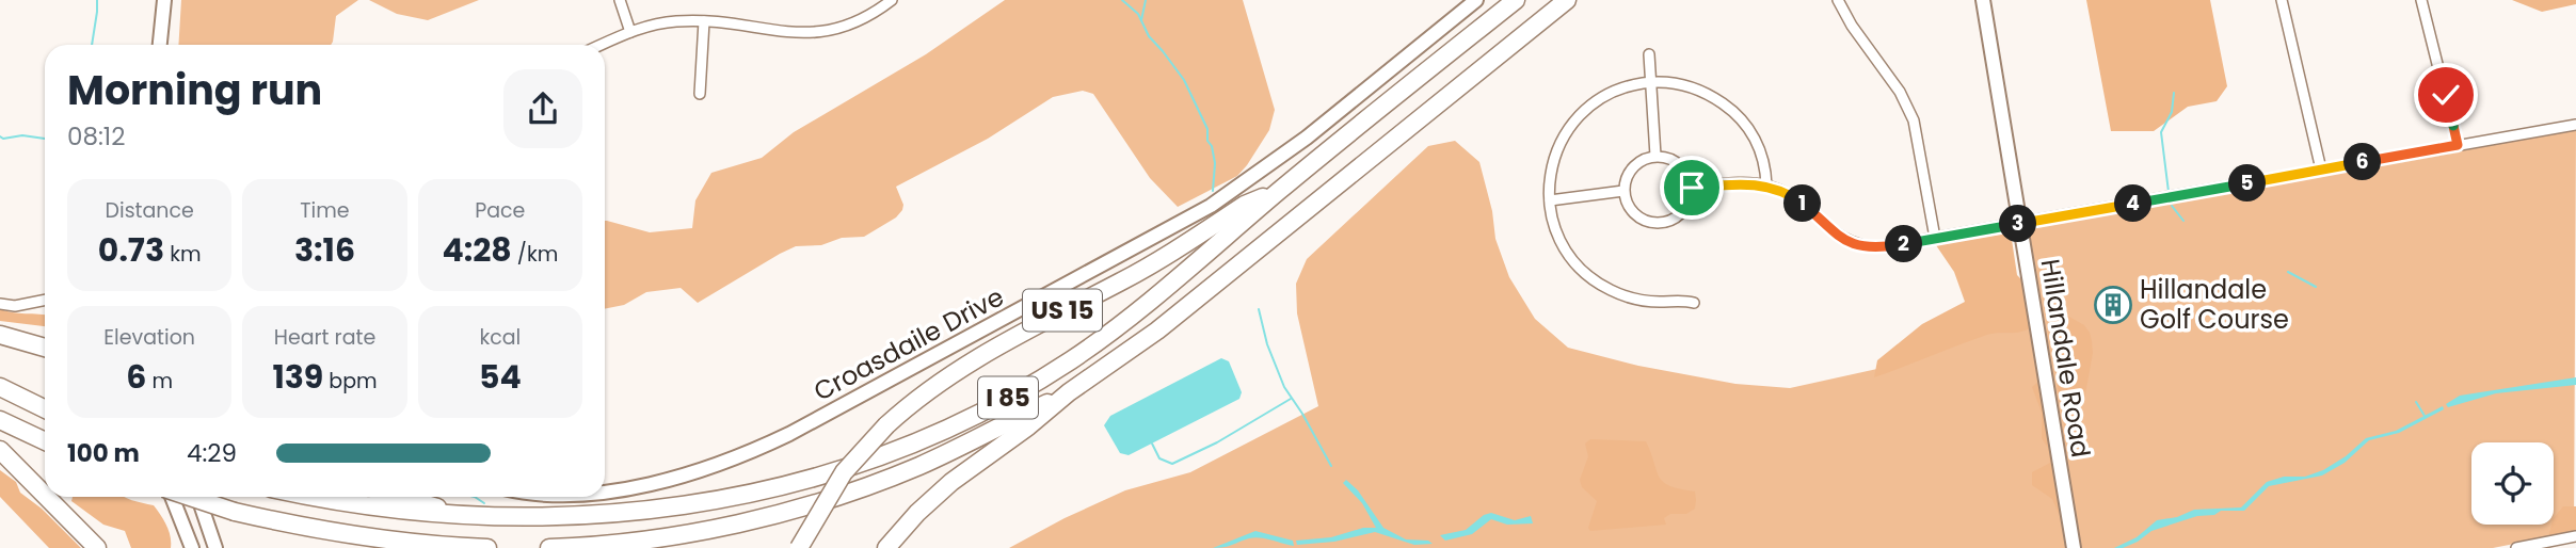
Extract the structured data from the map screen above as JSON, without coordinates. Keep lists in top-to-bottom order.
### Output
{
  "streets": {
    "highway": ["US 15", "I 85"],
    "street": ["Croasdaile Drive", "Hillandale Road"]
  },
  "crossings": [
    ["US 15", "I 85"]
  ],
  "places": {
    "building": ["Hillandale Golf Course"]
  },
  "page": {
    "heading": ["Morning run", "08:12"],
    "pins": [
      "6",
      "5",
      "1",
      "4",
      "3",
      "2"
    ],
    "stats": [
      ["Distance", "0.73 km"],
      ["Time", "3:16"],
      ["Pace", "4:28 /km"],
      ["Elevation", "6 m"],
      ["Heart rate", "139 bpm"],
      ["kcal", "54"]
    ],
    "list": [
      {
        "name": "100 m",
        "note": "4:29"
      }
    ]
  }
}
